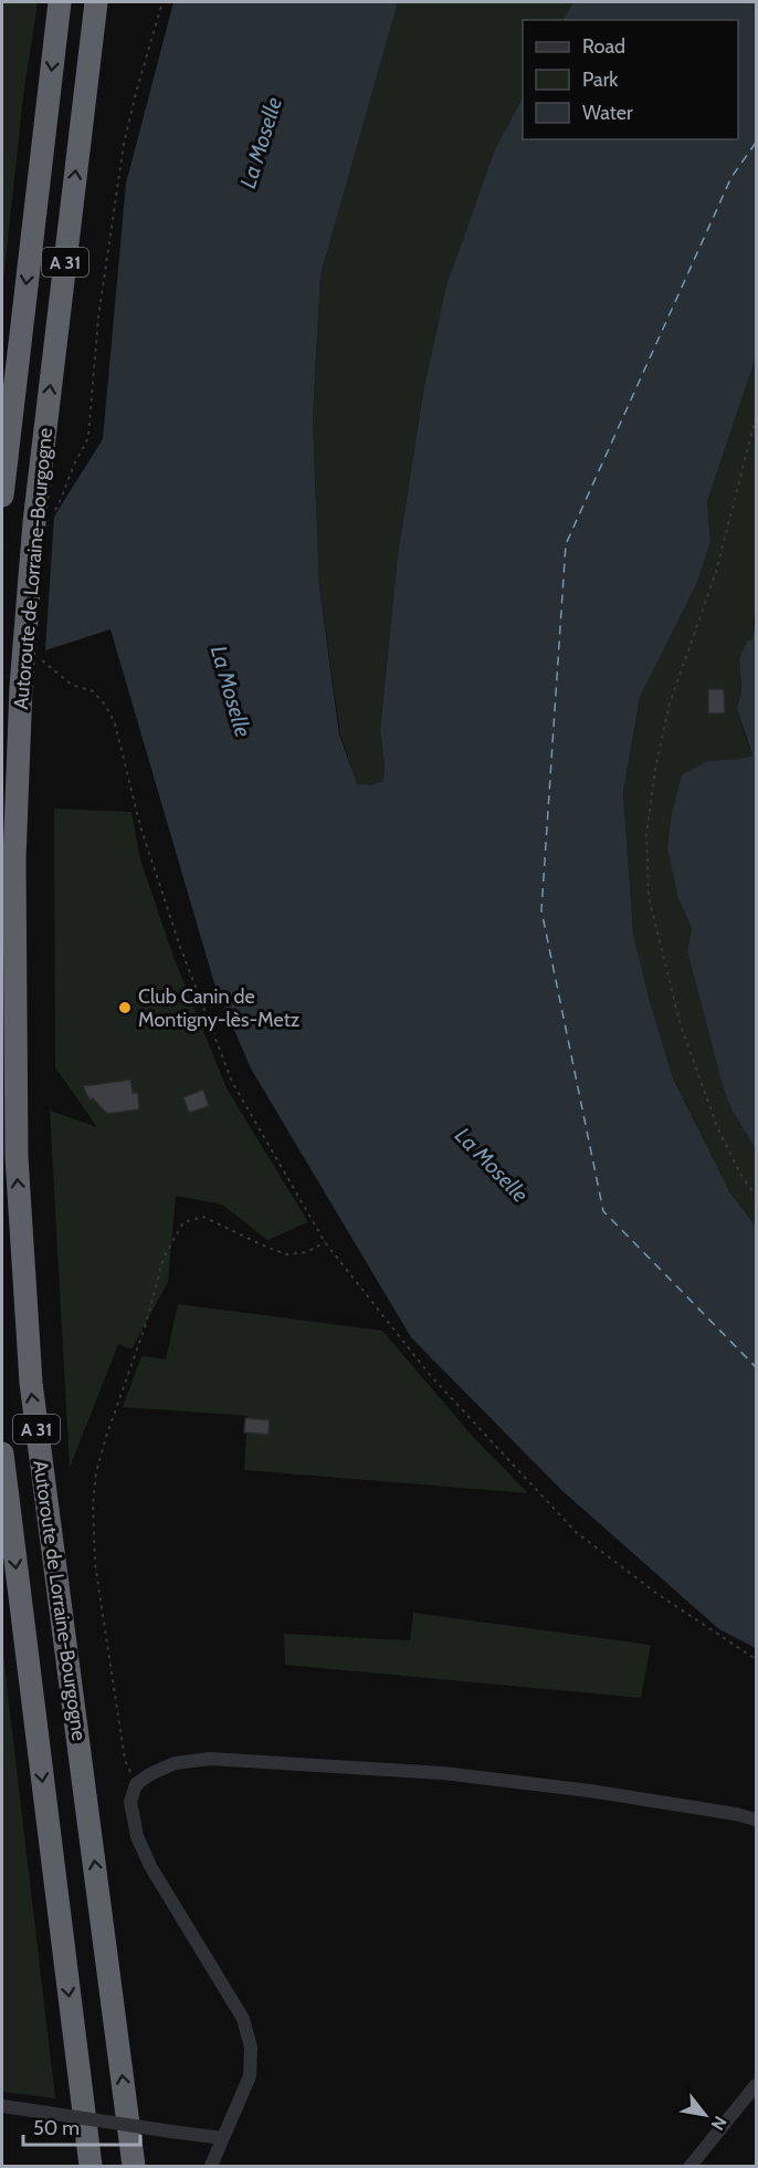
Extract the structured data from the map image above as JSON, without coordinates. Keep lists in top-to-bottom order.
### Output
{
  "streets": {
    "highway": ["A 31", "Autoroute de Lorraine-Bourgogne"]
  },
  "water": ["La Moselle"],
  "places": ["Club Canin de Montigny-lès-Metz"],
  "legend": ["Road", "Park", "Water"],
  "scale_bar": "50 m",
  "north": "bottom right"
}
